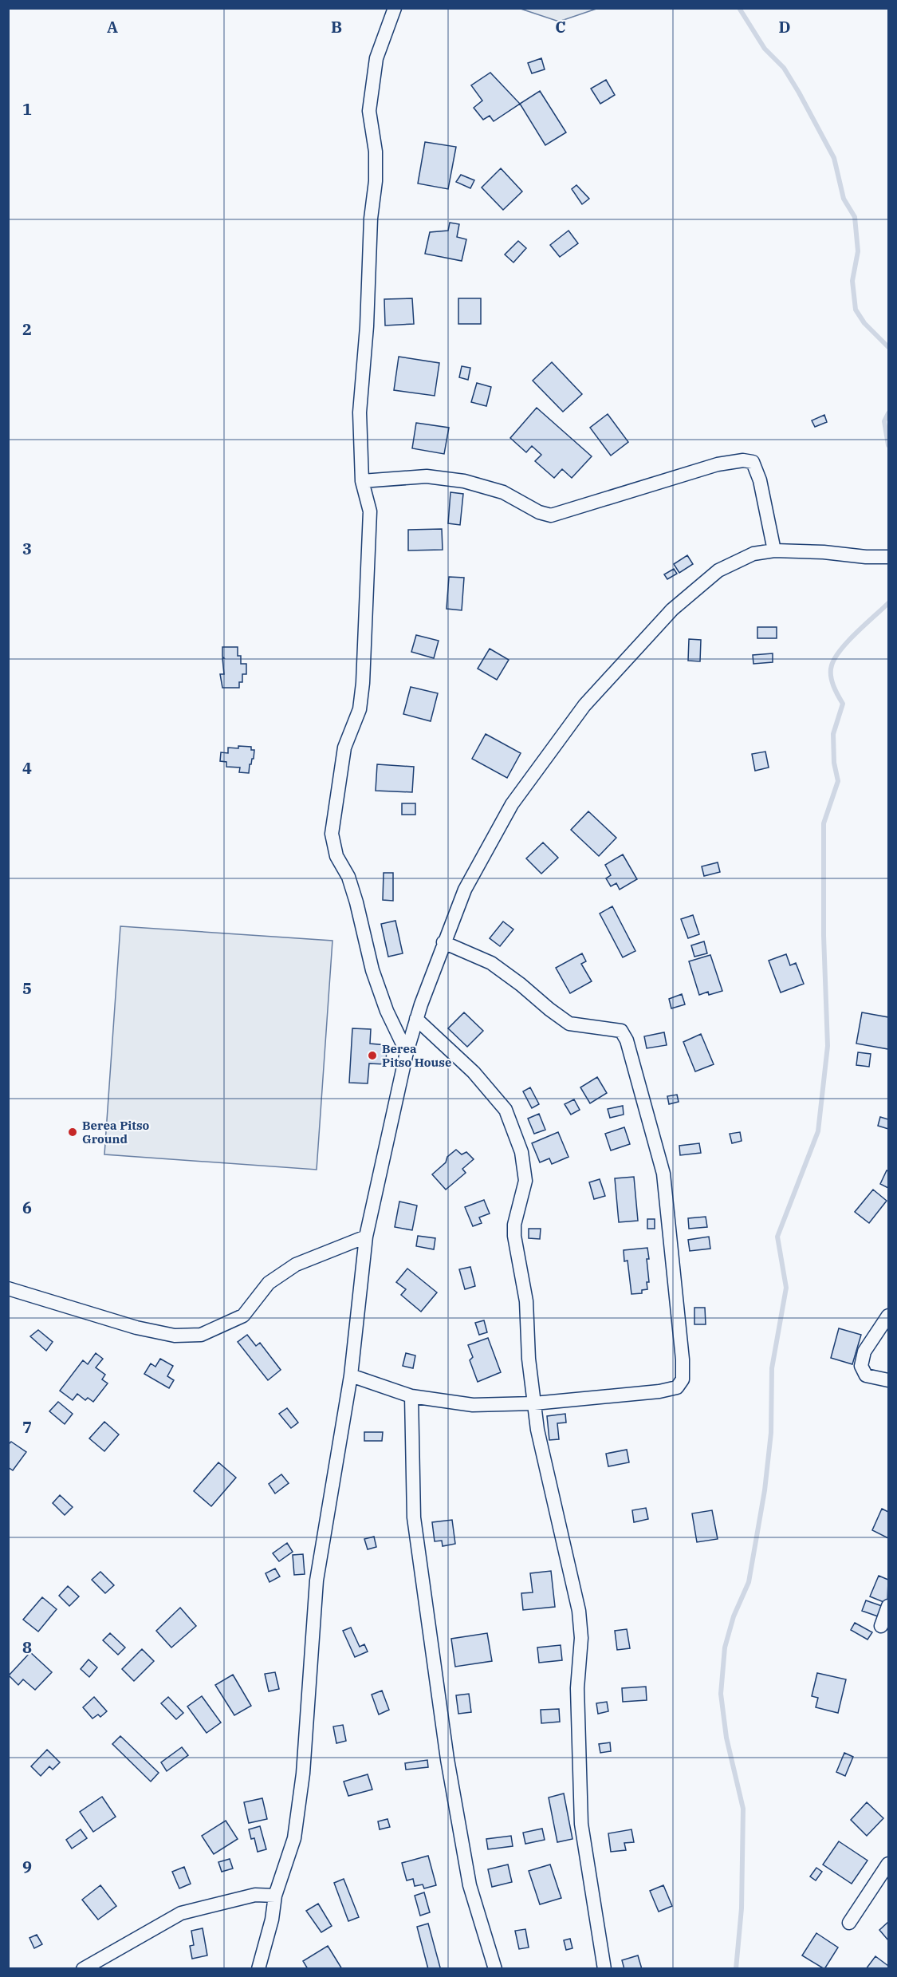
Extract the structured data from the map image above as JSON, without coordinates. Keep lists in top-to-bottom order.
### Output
{
  "places": ["Berea Pitso House", "Berea Pitso Ground"],
  "grid": {
    "columns": [
      "A",
      "B",
      "C",
      "D"
    ],
    "rows": [
      "1",
      "2",
      "3",
      "4",
      "5",
      "6",
      "7",
      "8",
      "9"
    ]
  }
}
